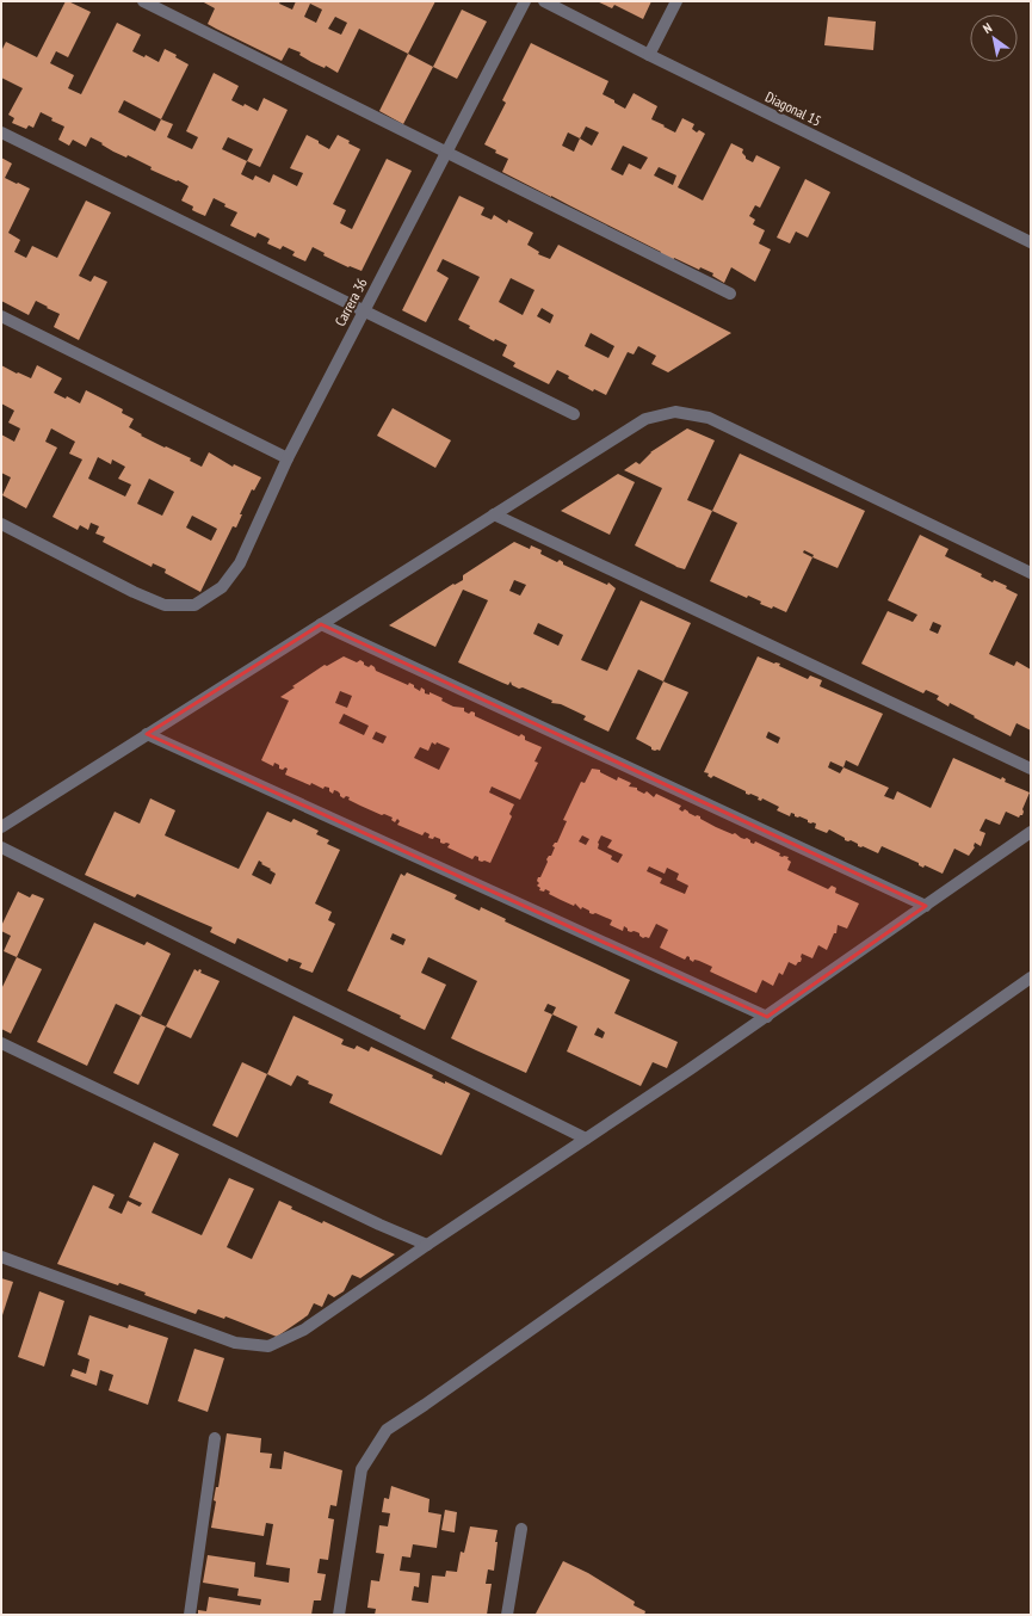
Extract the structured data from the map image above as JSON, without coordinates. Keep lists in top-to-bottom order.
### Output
{
  "streets": {
    "street": ["Diagonal 15", "Carrera 36"]
  },
  "north": "top left"
}
